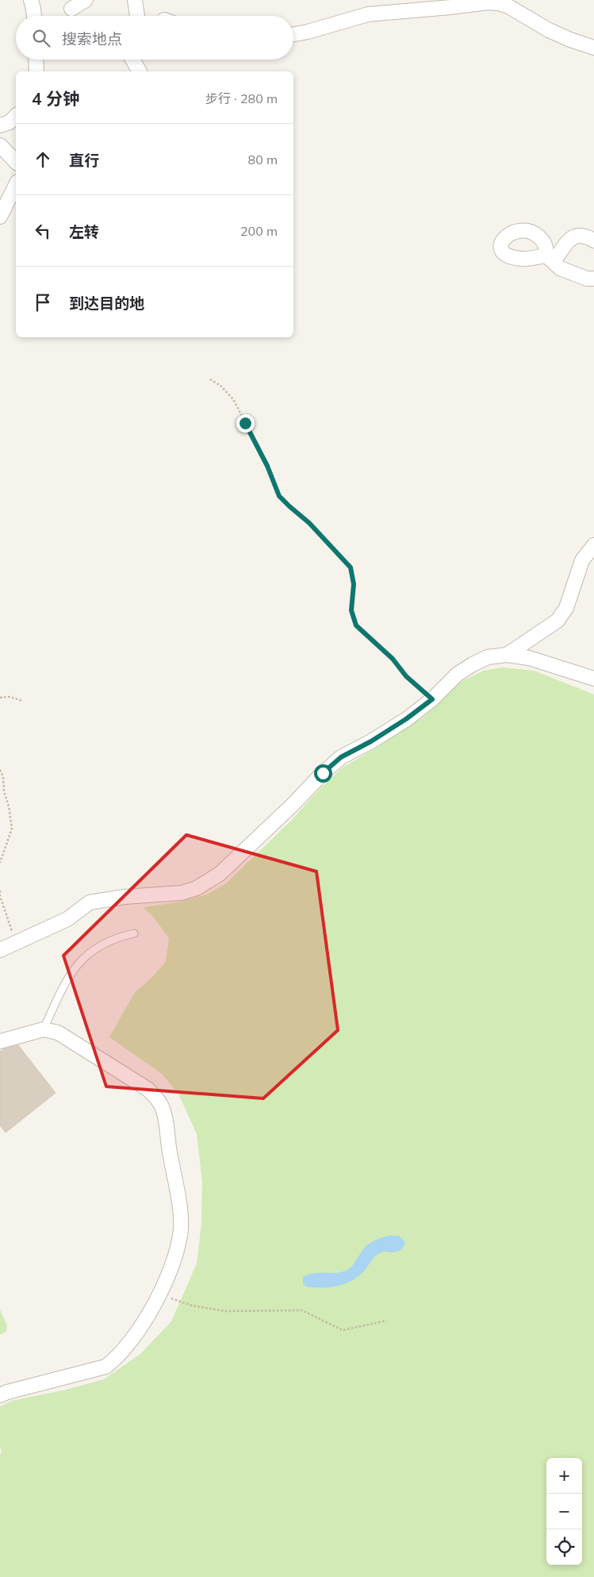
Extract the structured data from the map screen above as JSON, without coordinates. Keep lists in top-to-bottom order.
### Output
{
  "page": {
    "search": "搜索地点",
    "heading": ["4 分钟", "步行 · 280 m"],
    "list": [
      ["直行", "80 m"],
      ["左转", "200 m"],
      "到达目的地"
    ],
    "map_buttons": ["+", "−"]
  }
}
